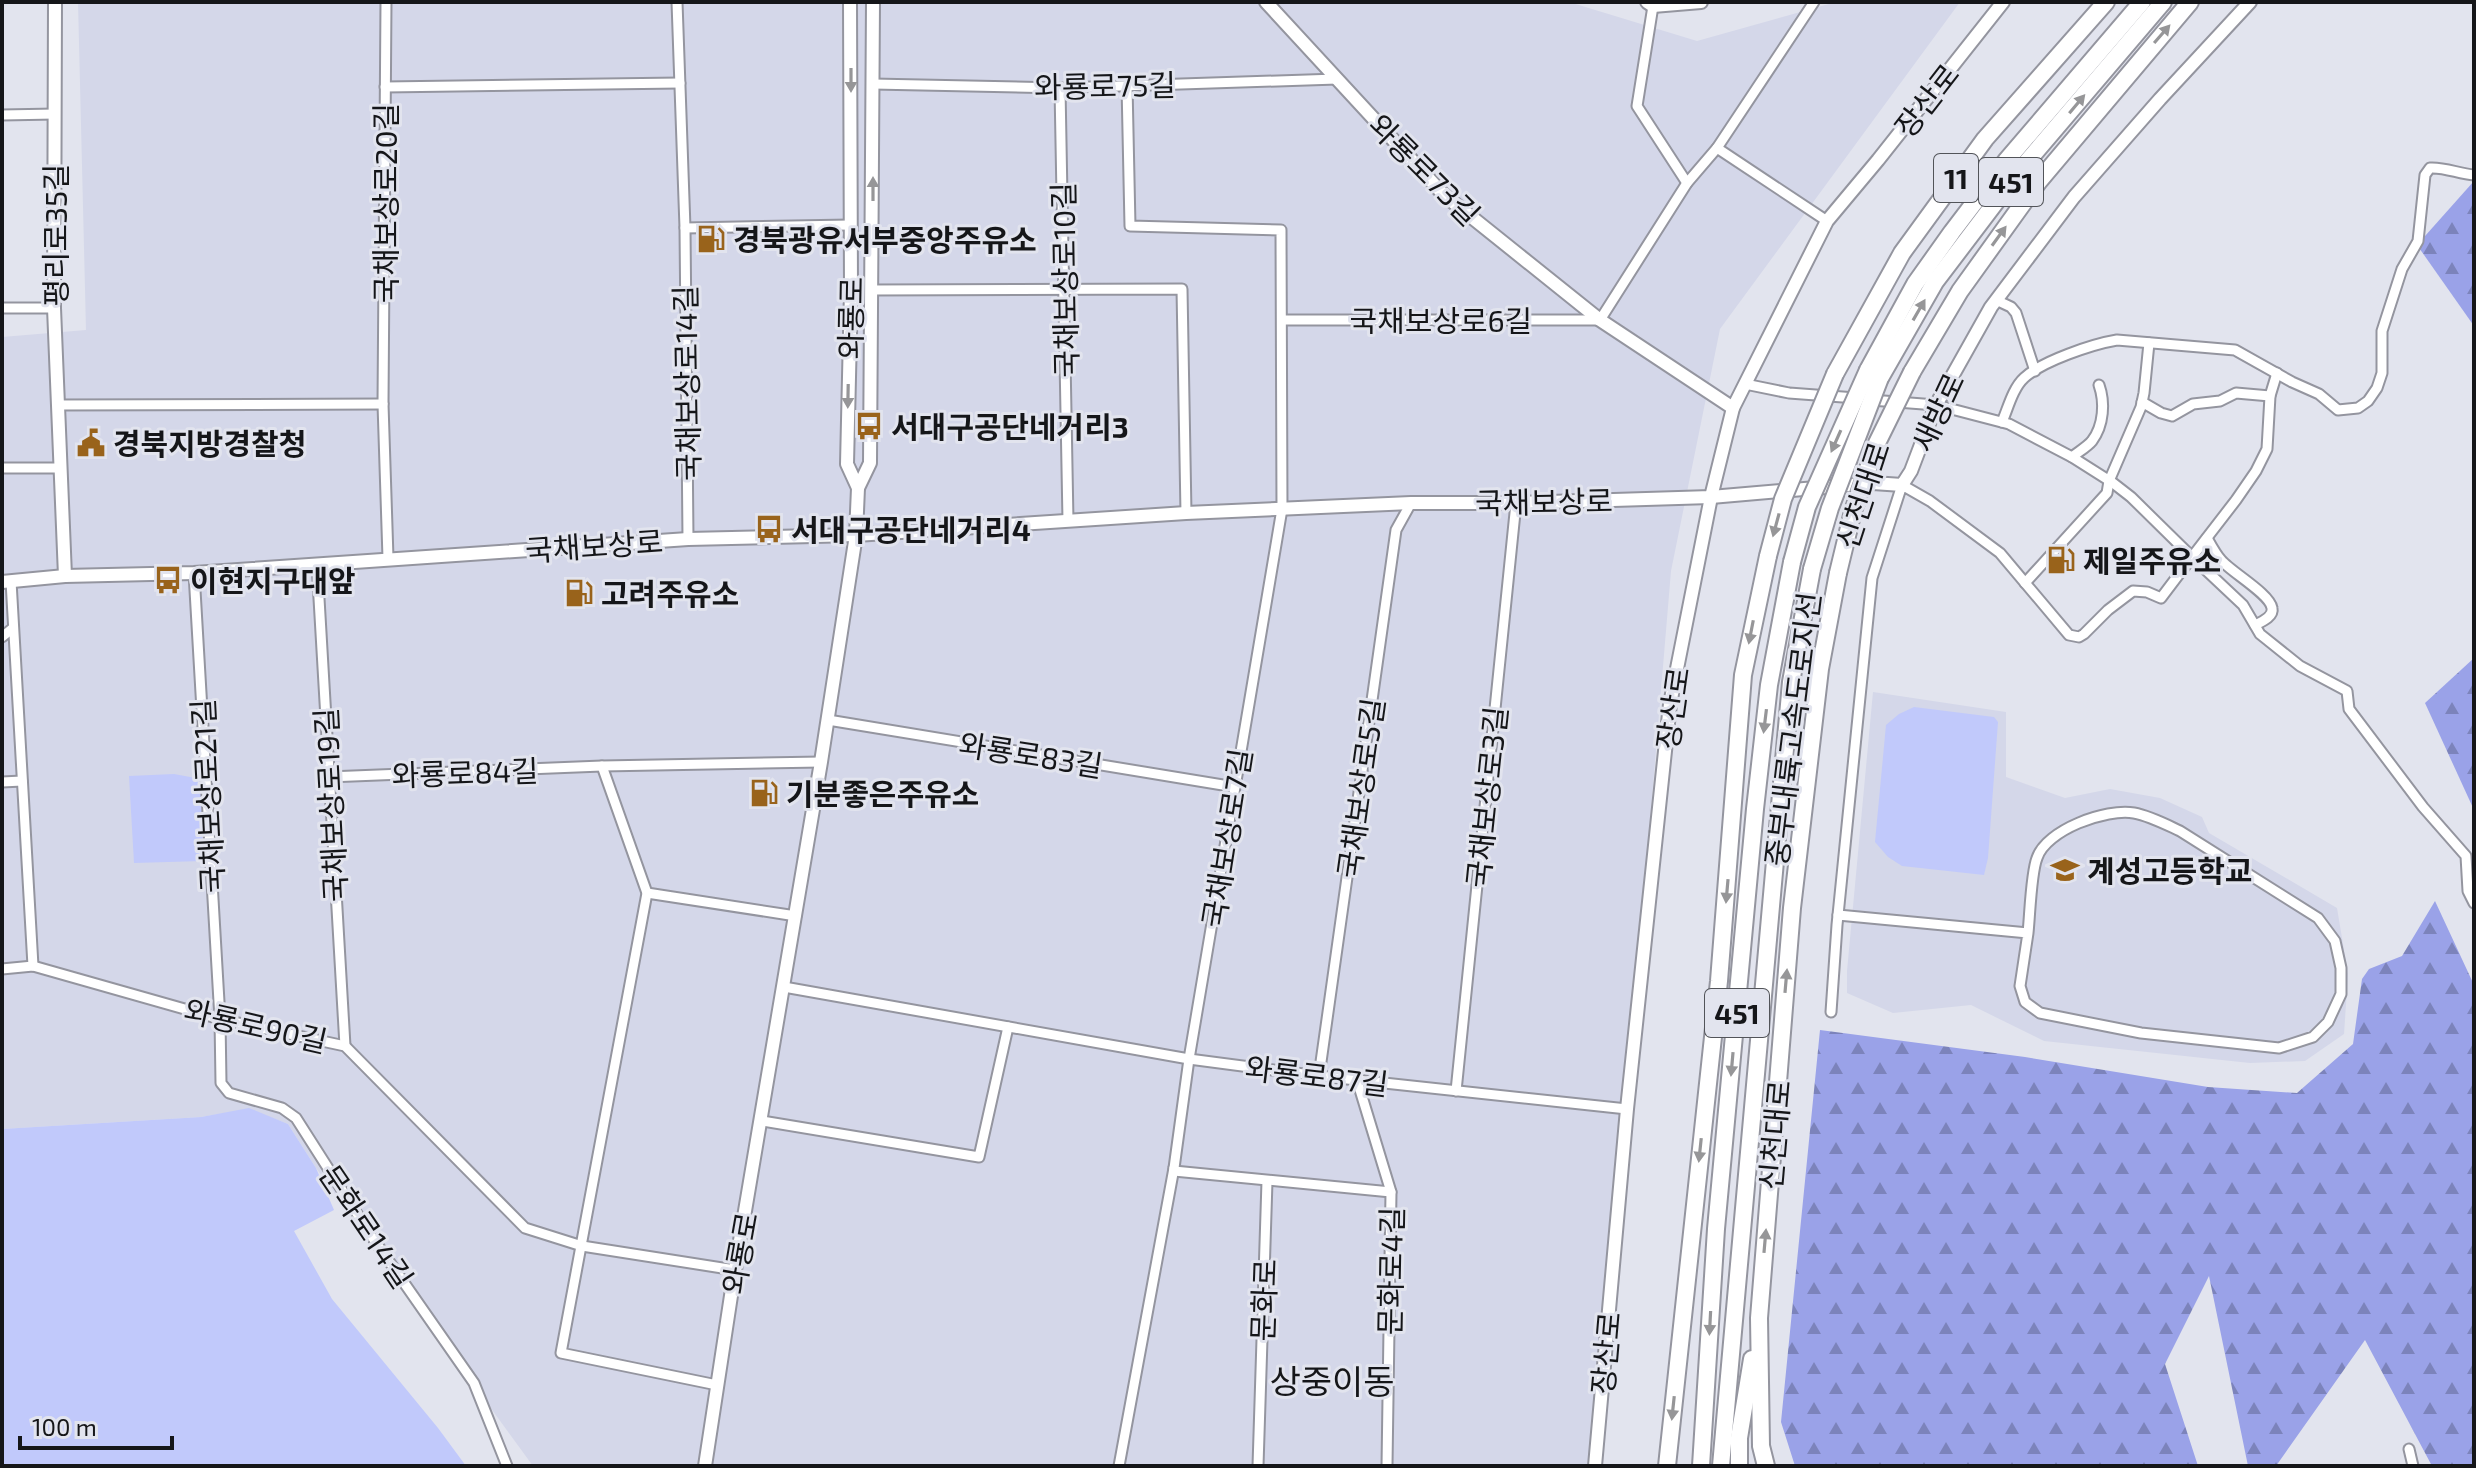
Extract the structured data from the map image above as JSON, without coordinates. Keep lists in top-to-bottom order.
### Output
{
  "streets": {
    "highway": [
      "11",
      "451",
      "신천대로",
      "중부내륙고속도로지선"
    ],
    "main road": [
      "장산로",
      "와룡로73길",
      "평리로35길",
      "와룡로",
      "새방로",
      "국채보상로"
    ],
    "street": [
      "와룡로75길",
      "국채보상로20길",
      "국채보상로10길",
      "국채보상로6길",
      "국채보상로14길",
      "와룡로83길",
      "와룡로84길",
      "국채보상로5길",
      "국채보상로21길",
      "국채보상로3길",
      "국채보상로19길",
      "국채보상로7길",
      "와룡로90길",
      "와룡로87길",
      "문화로14길",
      "문화로4길",
      "문화로"
    ]
  },
  "crossings": [
    ["와룡로75길", "와룡로73길"],
    ["와룡로75길", "국채보상로10길"],
    ["와룡로75길", "와룡로"],
    ["장산로", "와룡로73길"],
    ["장산로", "국채보상로"],
    ["장산로", "와룡로87길"],
    ["와룡로73길", "국채보상로6길"],
    ["국채보상로20길", "국채보상로"],
    ["평리로35길", "국채보상로"],
    ["국채보상로10길", "와룡로"],
    ["국채보상로10길", "국채보상로"],
    ["와룡로", "국채보상로"],
    ["와룡로", "와룡로83길"],
    ["와룡로", "와룡로84길"],
    ["와룡로", "와룡로90길"],
    ["와룡로", "와룡로87길"],
    ["국채보상로14길", "국채보상로"],
    ["새방로", "국채보상로"],
    ["국채보상로", "국채보상로5길"],
    ["국채보상로", "국채보상로21길"],
    ["국채보상로", "국채보상로3길"],
    ["국채보상로", "국채보상로19길"],
    ["국채보상로", "국채보상로7길"],
    ["와룡로83길", "국채보상로7길"],
    ["와룡로84길", "국채보상로19길"],
    ["국채보상로5길", "와룡로87길"],
    ["국채보상로21길", "와룡로90길"],
    ["국채보상로21길", "문화로14길"],
    ["국채보상로3길", "와룡로87길"],
    ["국채보상로19길", "와룡로90길"],
    ["국채보상로7길", "와룡로87길"],
    ["와룡로90길", "문화로14길"],
    ["와룡로87길", "문화로4길"]
  ],
  "districts": ["상중이동"],
  "places": {
    "fuel station": [
      "경북광유서부중앙주유소",
      "제일주유소",
      "고려주유소",
      "기분좋은주유소"
    ],
    "bus stop": ["서대구공단네거리3", "서대구공단네거리4", "이현지구대앞"],
    "public building": ["경북지방경찰청"],
    "school or university": ["계성고등학교"]
  },
  "scale_bar": "100 m"
}
